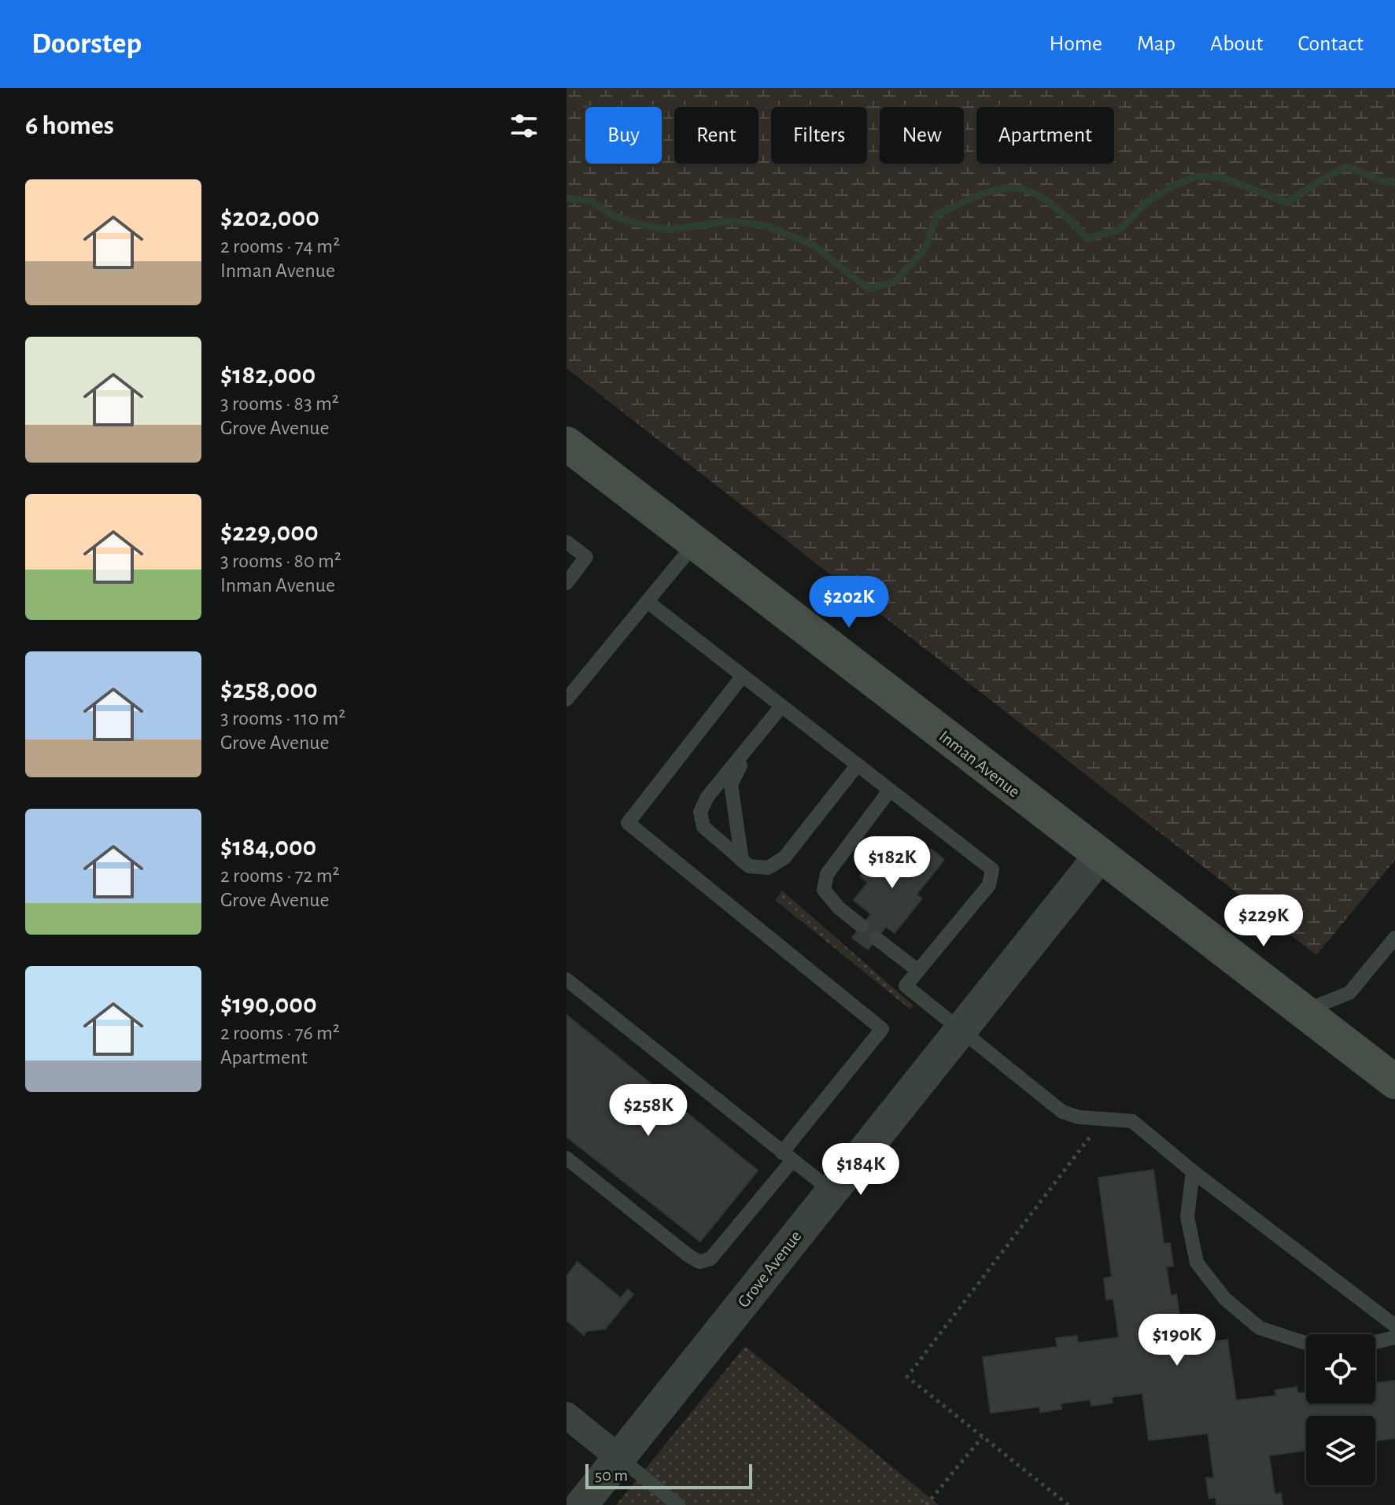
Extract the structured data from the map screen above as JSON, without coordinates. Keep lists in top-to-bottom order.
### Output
{
  "streets": {
    "main road": ["Inman Avenue"],
    "street": ["Grove Avenue"]
  },
  "crossings": [
    ["Inman Avenue", "Grove Avenue"]
  ],
  "scale_bar": "50 m",
  "page": {
    "header": "Doorstep",
    "nav": [
      "Home",
      "Map",
      "About",
      "Contact"
    ],
    "heading": "6 homes",
    "chip": [
      "Buy",
      "Rent",
      "Filters",
      "New",
      "Apartment"
    ],
    "list": [
      {
        "name": "$202,000",
        "note": "2 rooms · 74 m² · Inman Avenue"
      },
      {
        "name": "$182,000",
        "note": "3 rooms · 83 m² · Grove Avenue"
      },
      {
        "name": "$229,000",
        "note": "3 rooms · 80 m² · Inman Avenue"
      },
      {
        "name": "$258,000",
        "note": "3 rooms · 110 m² · Grove Avenue"
      },
      {
        "name": "$184,000",
        "note": "2 rooms · 72 m² · Grove Avenue"
      },
      {
        "name": "$190,000",
        "note": "2 rooms · 76 m² · Apartment"
      }
    ],
    "price": [
      "$202K",
      "$182K",
      "$229K",
      "$258K",
      "$184K",
      "$190K"
    ],
    "scale": "50 m"
  }
}
